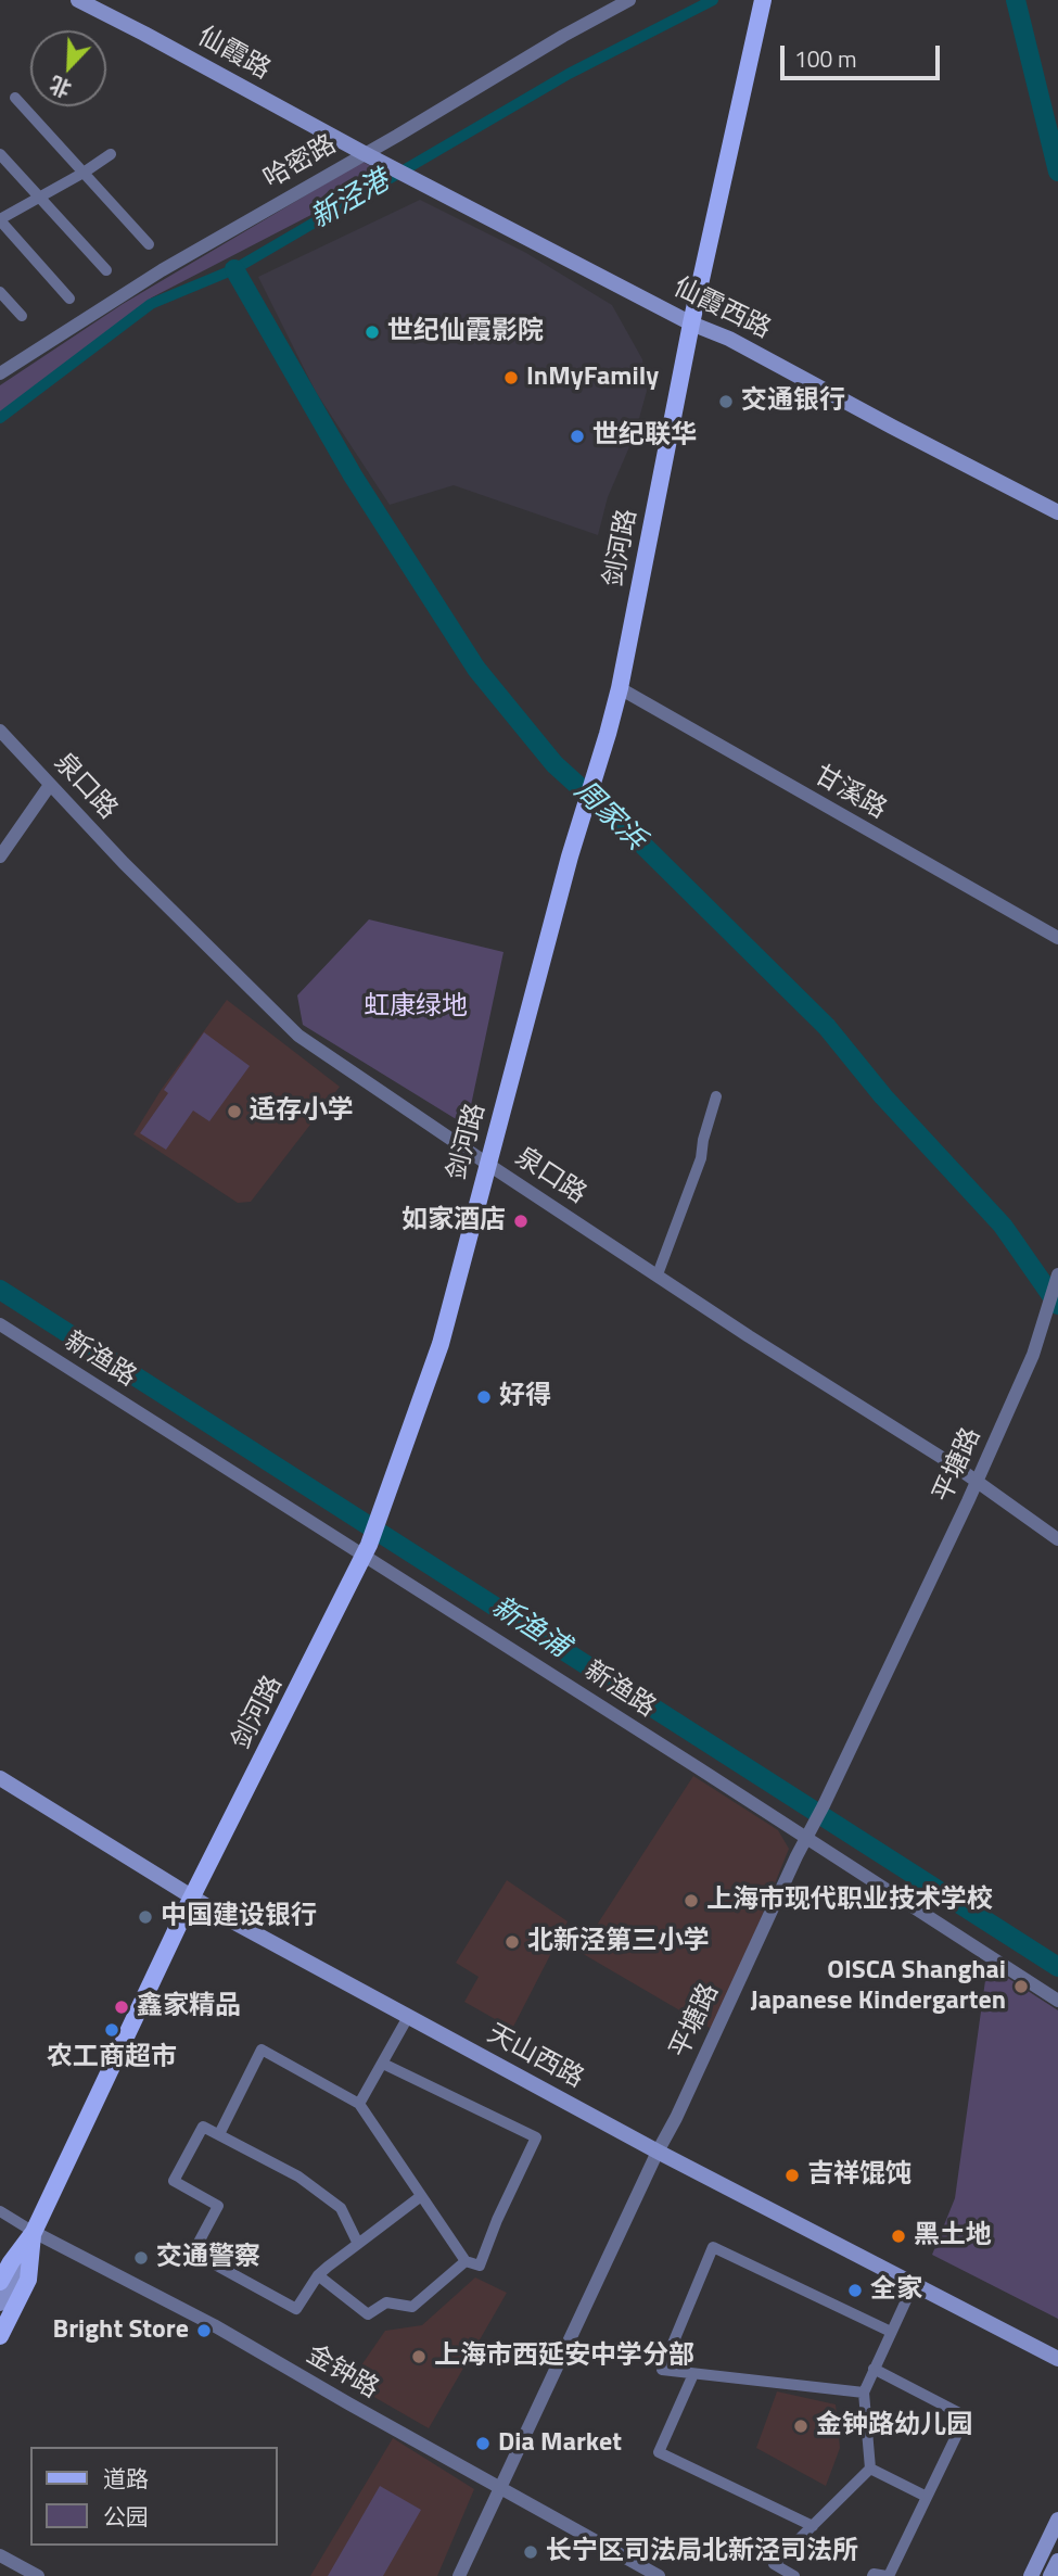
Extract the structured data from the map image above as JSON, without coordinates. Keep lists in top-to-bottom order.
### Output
{
  "streets": {
    "main road": [
      "仙霞路",
      "仙霞西路",
      "剑河路",
      "天山西路"
    ],
    "street": [
      "哈密路",
      "泉口路",
      "甘溪路",
      "新渔路",
      "平塘路",
      "金钟路"
    ]
  },
  "crossings": [
    ["仙霞路", "哈密路"],
    ["仙霞路", "仙霞西路"],
    ["哈密路", "仙霞西路"],
    ["仙霞西路", "剑河路"],
    ["剑河路", "泉口路"],
    ["剑河路", "甘溪路"],
    ["剑河路", "新渔路"],
    ["剑河路", "天山西路"],
    ["剑河路", "金钟路"],
    ["泉口路", "平塘路"],
    ["新渔路", "平塘路"],
    ["平塘路", "天山西路"],
    ["平塘路", "金钟路"]
  ],
  "water": ["新泾港", "周家浜", "新渔浦"],
  "parks": ["虹康绿地"],
  "places": [
    "世纪仙霞影院",
    "InMyFamily",
    "交通银行",
    "世纪联华",
    "适存小学",
    "如家酒店",
    "好得",
    "上海市现代职业技术学校",
    "中国建设银行",
    "北新泾第三小学",
    "OISCA Shanghai Japanese Kindergarten",
    "鑫家精品",
    "农工商超市",
    "吉祥馄饨",
    "黑土地",
    "交通警察",
    "全家",
    "Bright Store",
    "上海市西延安中学分部",
    "金钟路幼儿园",
    "Dia Market",
    "长宁区司法局北新泾司法所"
  ],
  "legend": ["道路", "公园"],
  "scale_bar": "100 m",
  "north": "bottom left"
}
